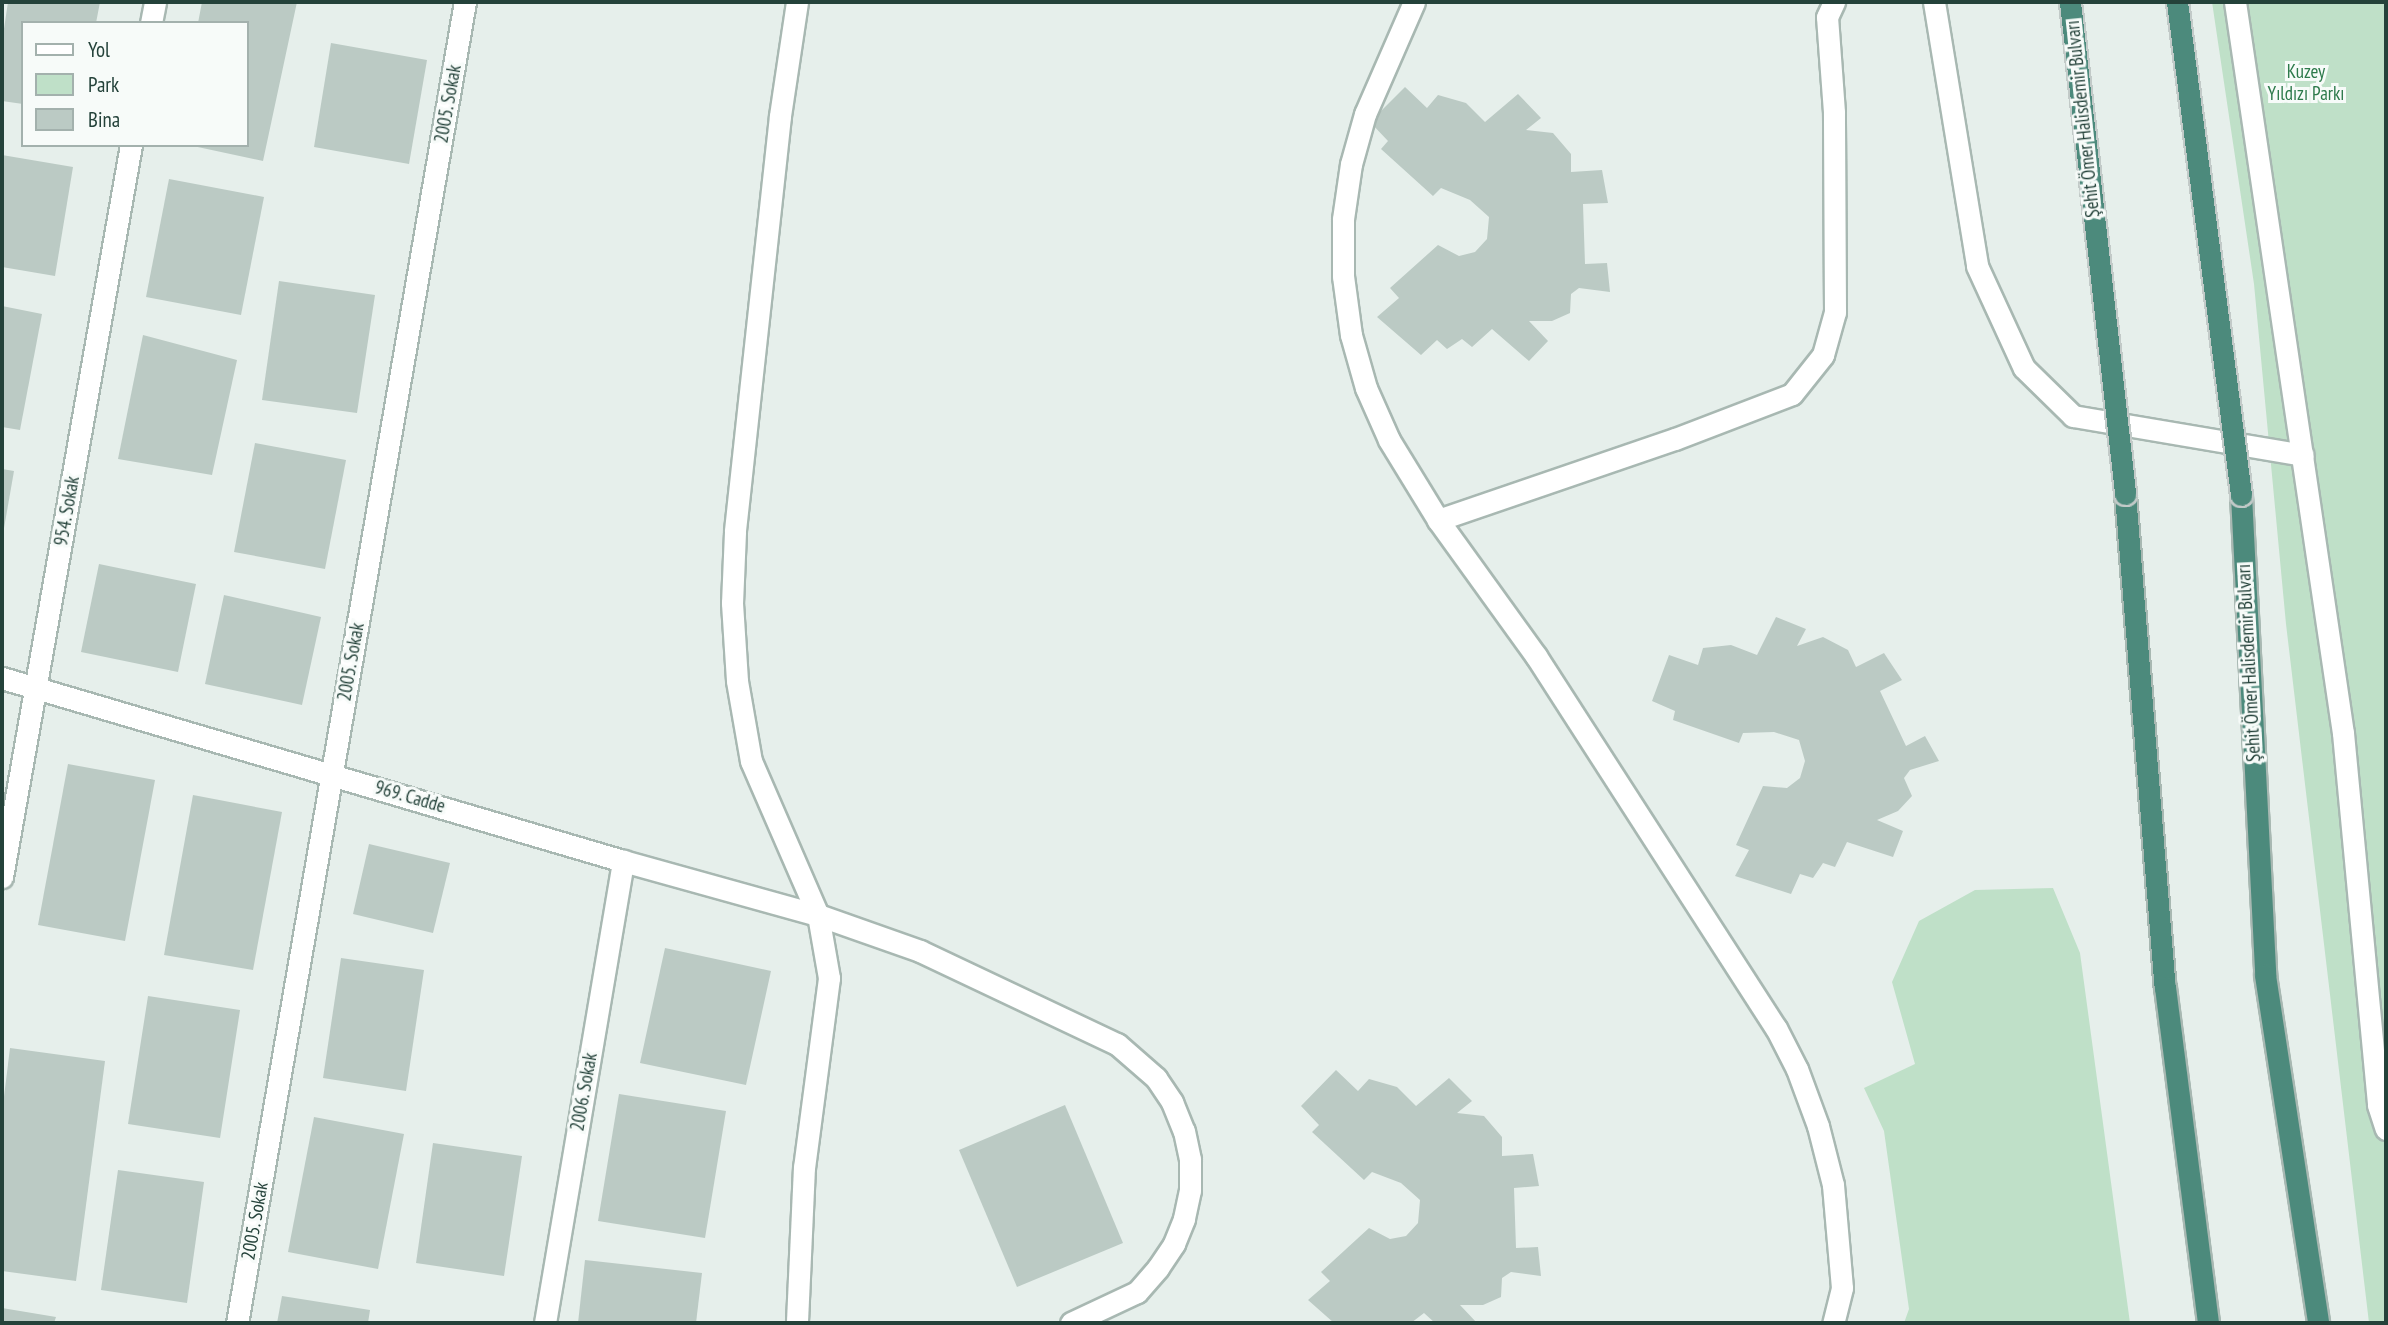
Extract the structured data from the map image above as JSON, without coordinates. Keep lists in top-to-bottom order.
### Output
{
  "streets": {
    "highway": ["Şehit Ömer Halisdemir Bulvarı"],
    "street": [
      "2005. Sokak",
      "954. Sokak",
      "969. Cadde",
      "2006. Sokak"
    ]
  },
  "crossings": [
    ["2005. Sokak", "969. Cadde"],
    ["954. Sokak", "969. Cadde"],
    ["969. Cadde", "2006. Sokak"]
  ],
  "parks": ["Kuzey Yıldızı Parkı"],
  "legend": ["Yol", "Park", "Bina"]
}
